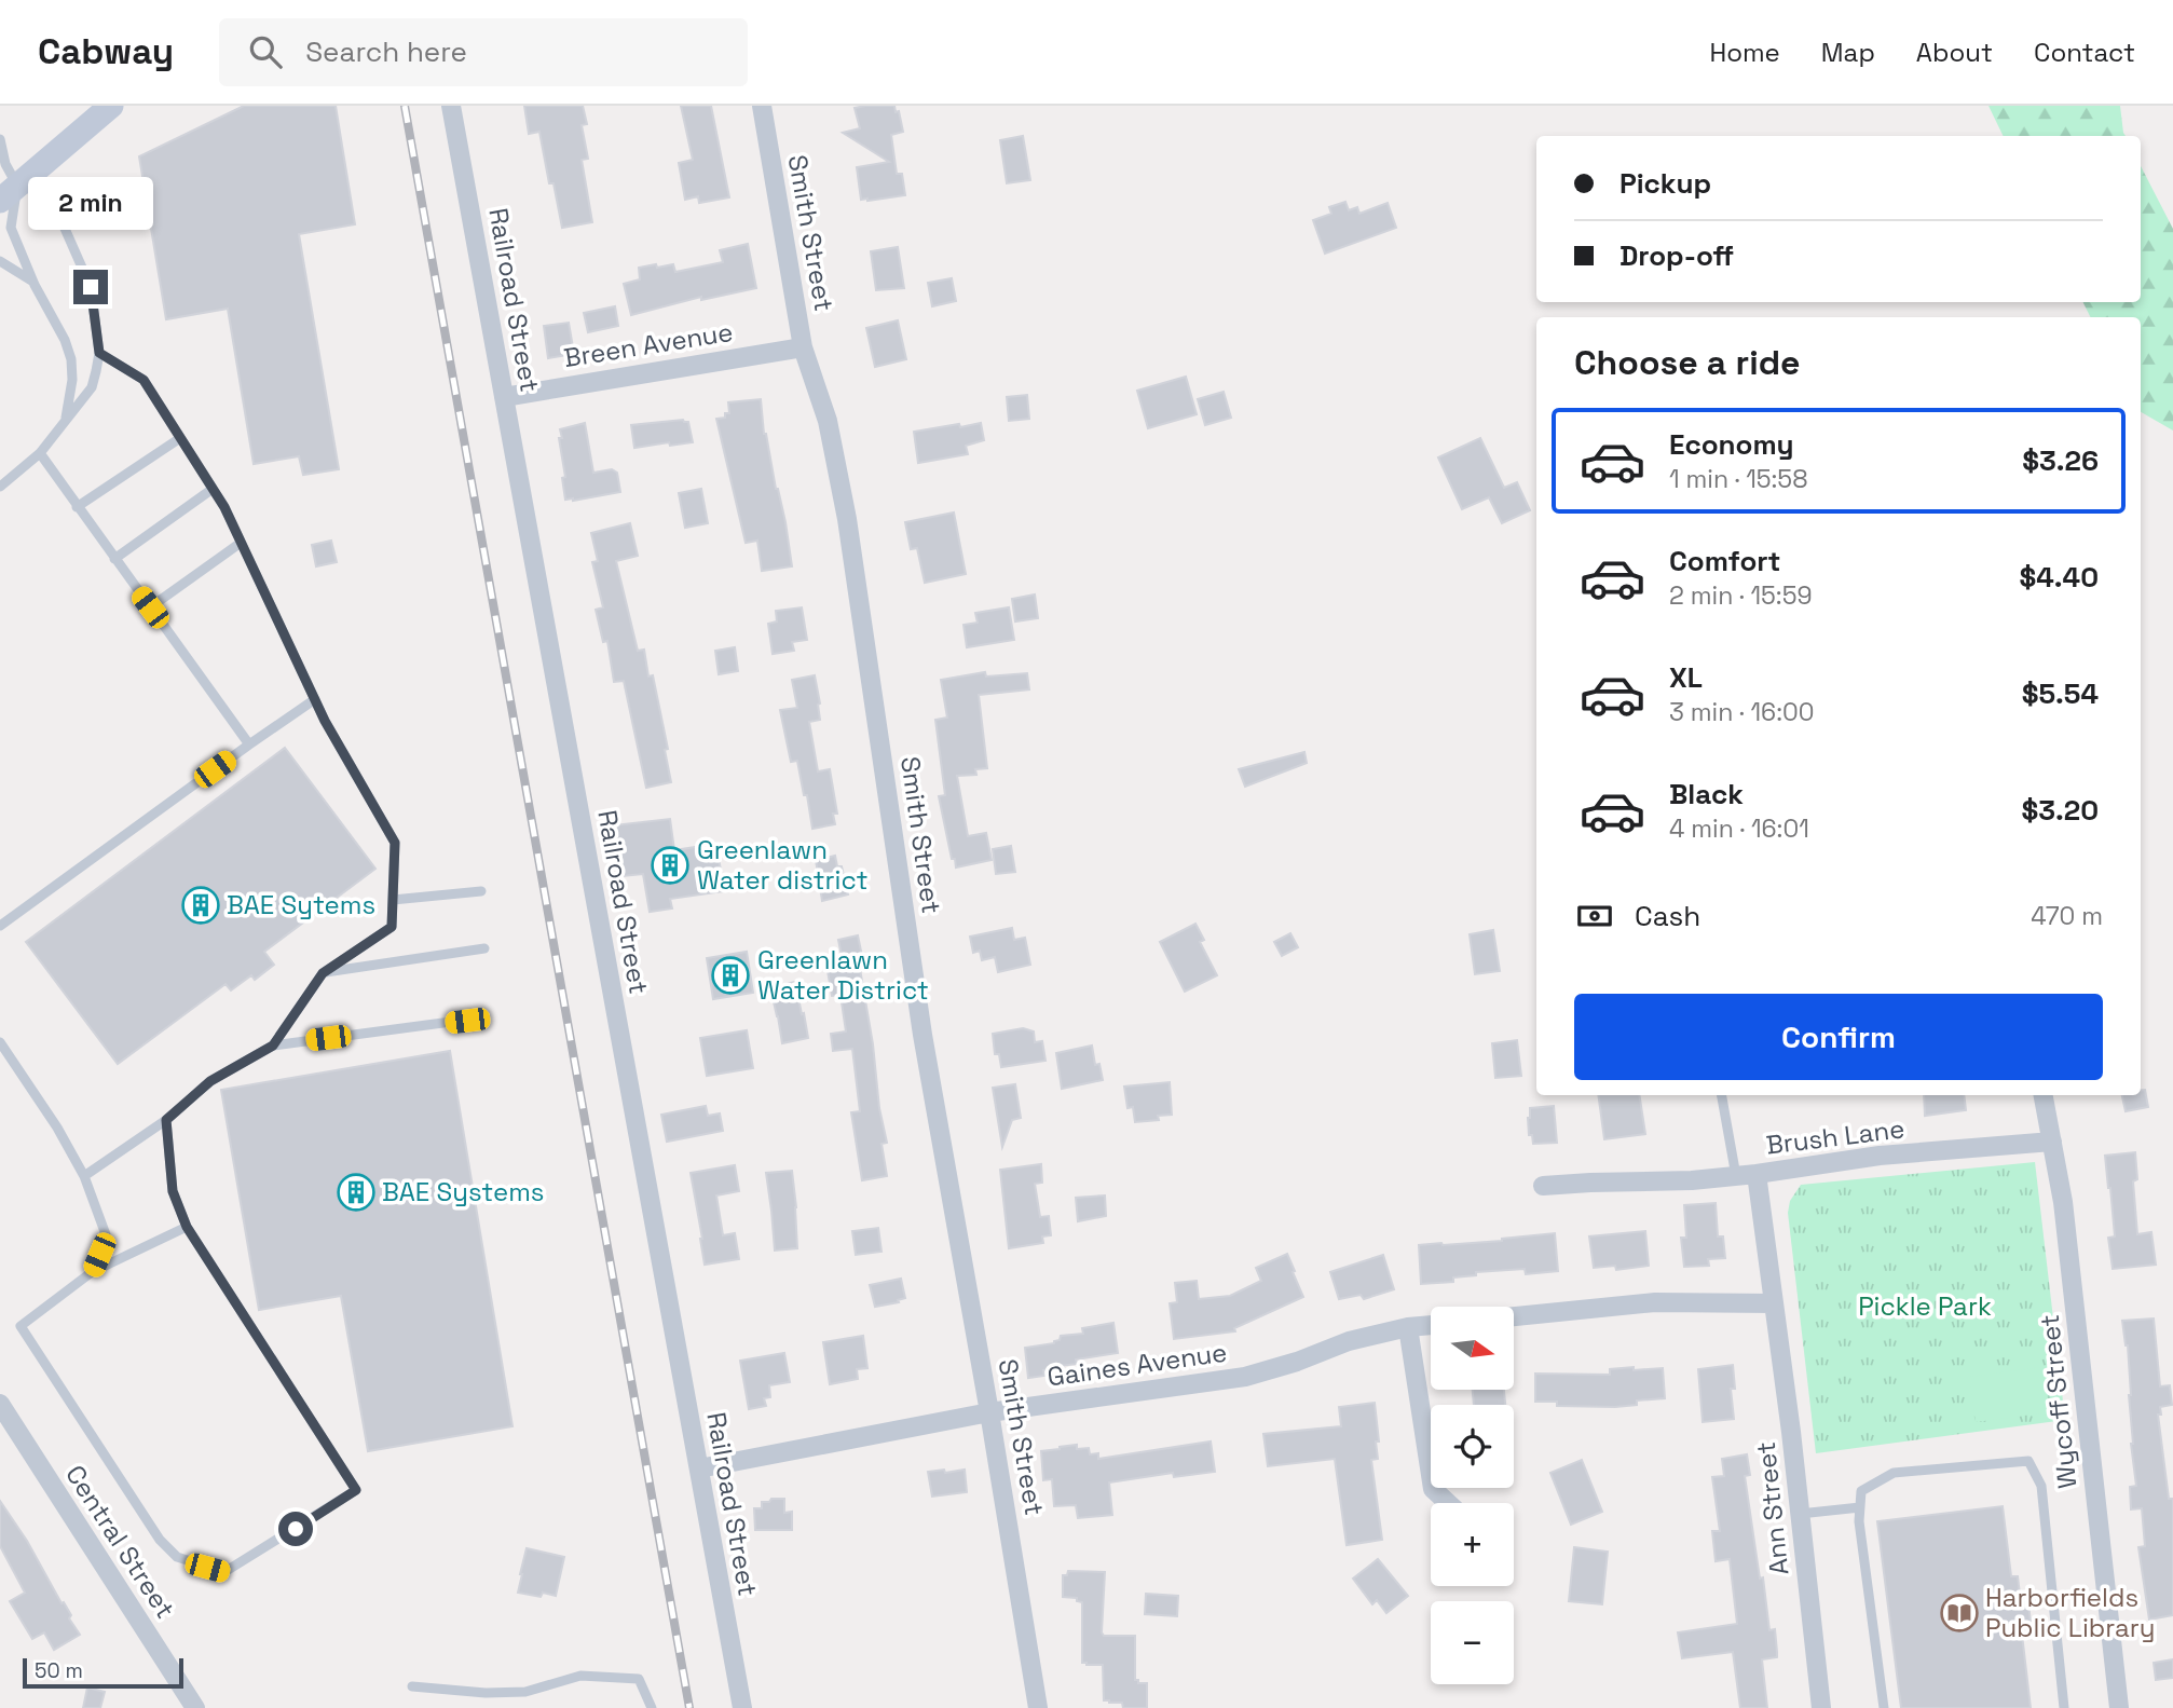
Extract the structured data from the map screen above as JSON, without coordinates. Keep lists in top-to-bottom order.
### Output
{
  "streets": {
    "street": [
      "Smith Street",
      "Railroad Street",
      "Breen Avenue",
      "Brush Lane",
      "Gaines Avenue",
      "Wycoff Street",
      "Ann Street",
      "Central Street"
    ]
  },
  "crossings": [
    ["Smith Street", "Breen Avenue"],
    ["Smith Street", "Gaines Avenue"],
    ["Railroad Street", "Breen Avenue"],
    ["Railroad Street", "Gaines Avenue"],
    ["Brush Lane", "Wycoff Street"],
    ["Brush Lane", "Ann Street"]
  ],
  "parks": ["Pickle Park"],
  "places": {
    "building": [
      "Greenlawn Water district",
      "BAE Sytems",
      "Greenlawn Water District",
      "BAE Systems"
    ],
    "library": ["Harborfields Public Library"]
  },
  "scale_bar": "50 m",
  "north": "right",
  "page": {
    "header": "Cabway",
    "search": "Search here",
    "nav": [
      "Home",
      "Map",
      "About",
      "Contact"
    ],
    "banner": ["Pickup", "Drop-off"],
    "bubble": "2 min",
    "heading": "Choose a ride",
    "list": [
      {
        "name": "Economy",
        "note": "1 min · 15:58",
        "value": "$3.26"
      },
      {
        "name": "Comfort",
        "note": "2 min · 15:59",
        "value": "$4.40"
      },
      {
        "name": "XL",
        "note": "3 min · 16:00",
        "value": "$5.54"
      },
      {
        "name": "Black",
        "note": "4 min · 16:01",
        "value": "$3.20"
      }
    ],
    "pay": ["Cash", "470 m"],
    "buttons": "Confirm",
    "map_buttons": ["+", "−"],
    "scale": "50 m"
  }
}
